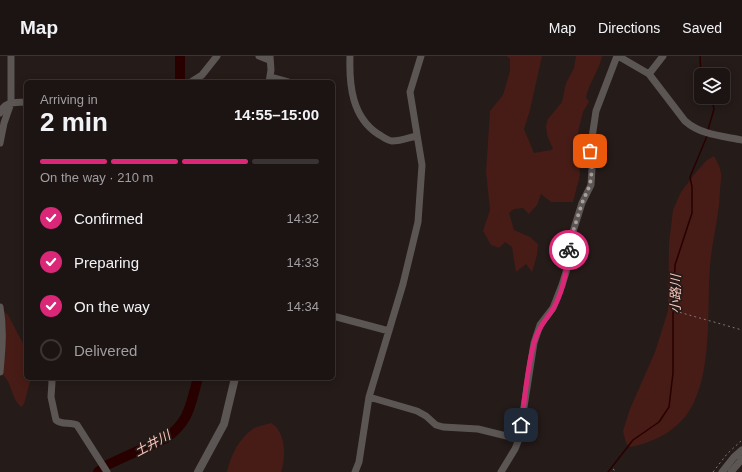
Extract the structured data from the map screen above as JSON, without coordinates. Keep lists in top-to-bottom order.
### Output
{
  "water": ["小路川", "土井川"],
  "page": {
    "header": "Map",
    "nav": ["Map", "Directions", "Saved"],
    "heading": ["2 min", "Arriving in", "14:55–15:00"],
    "bar": "On the way · 210 m",
    "list": [
      ["Confirmed", "14:32"],
      ["Preparing", "14:33"],
      ["On the way", "14:34"],
      "Delivered"
    ]
  }
}
